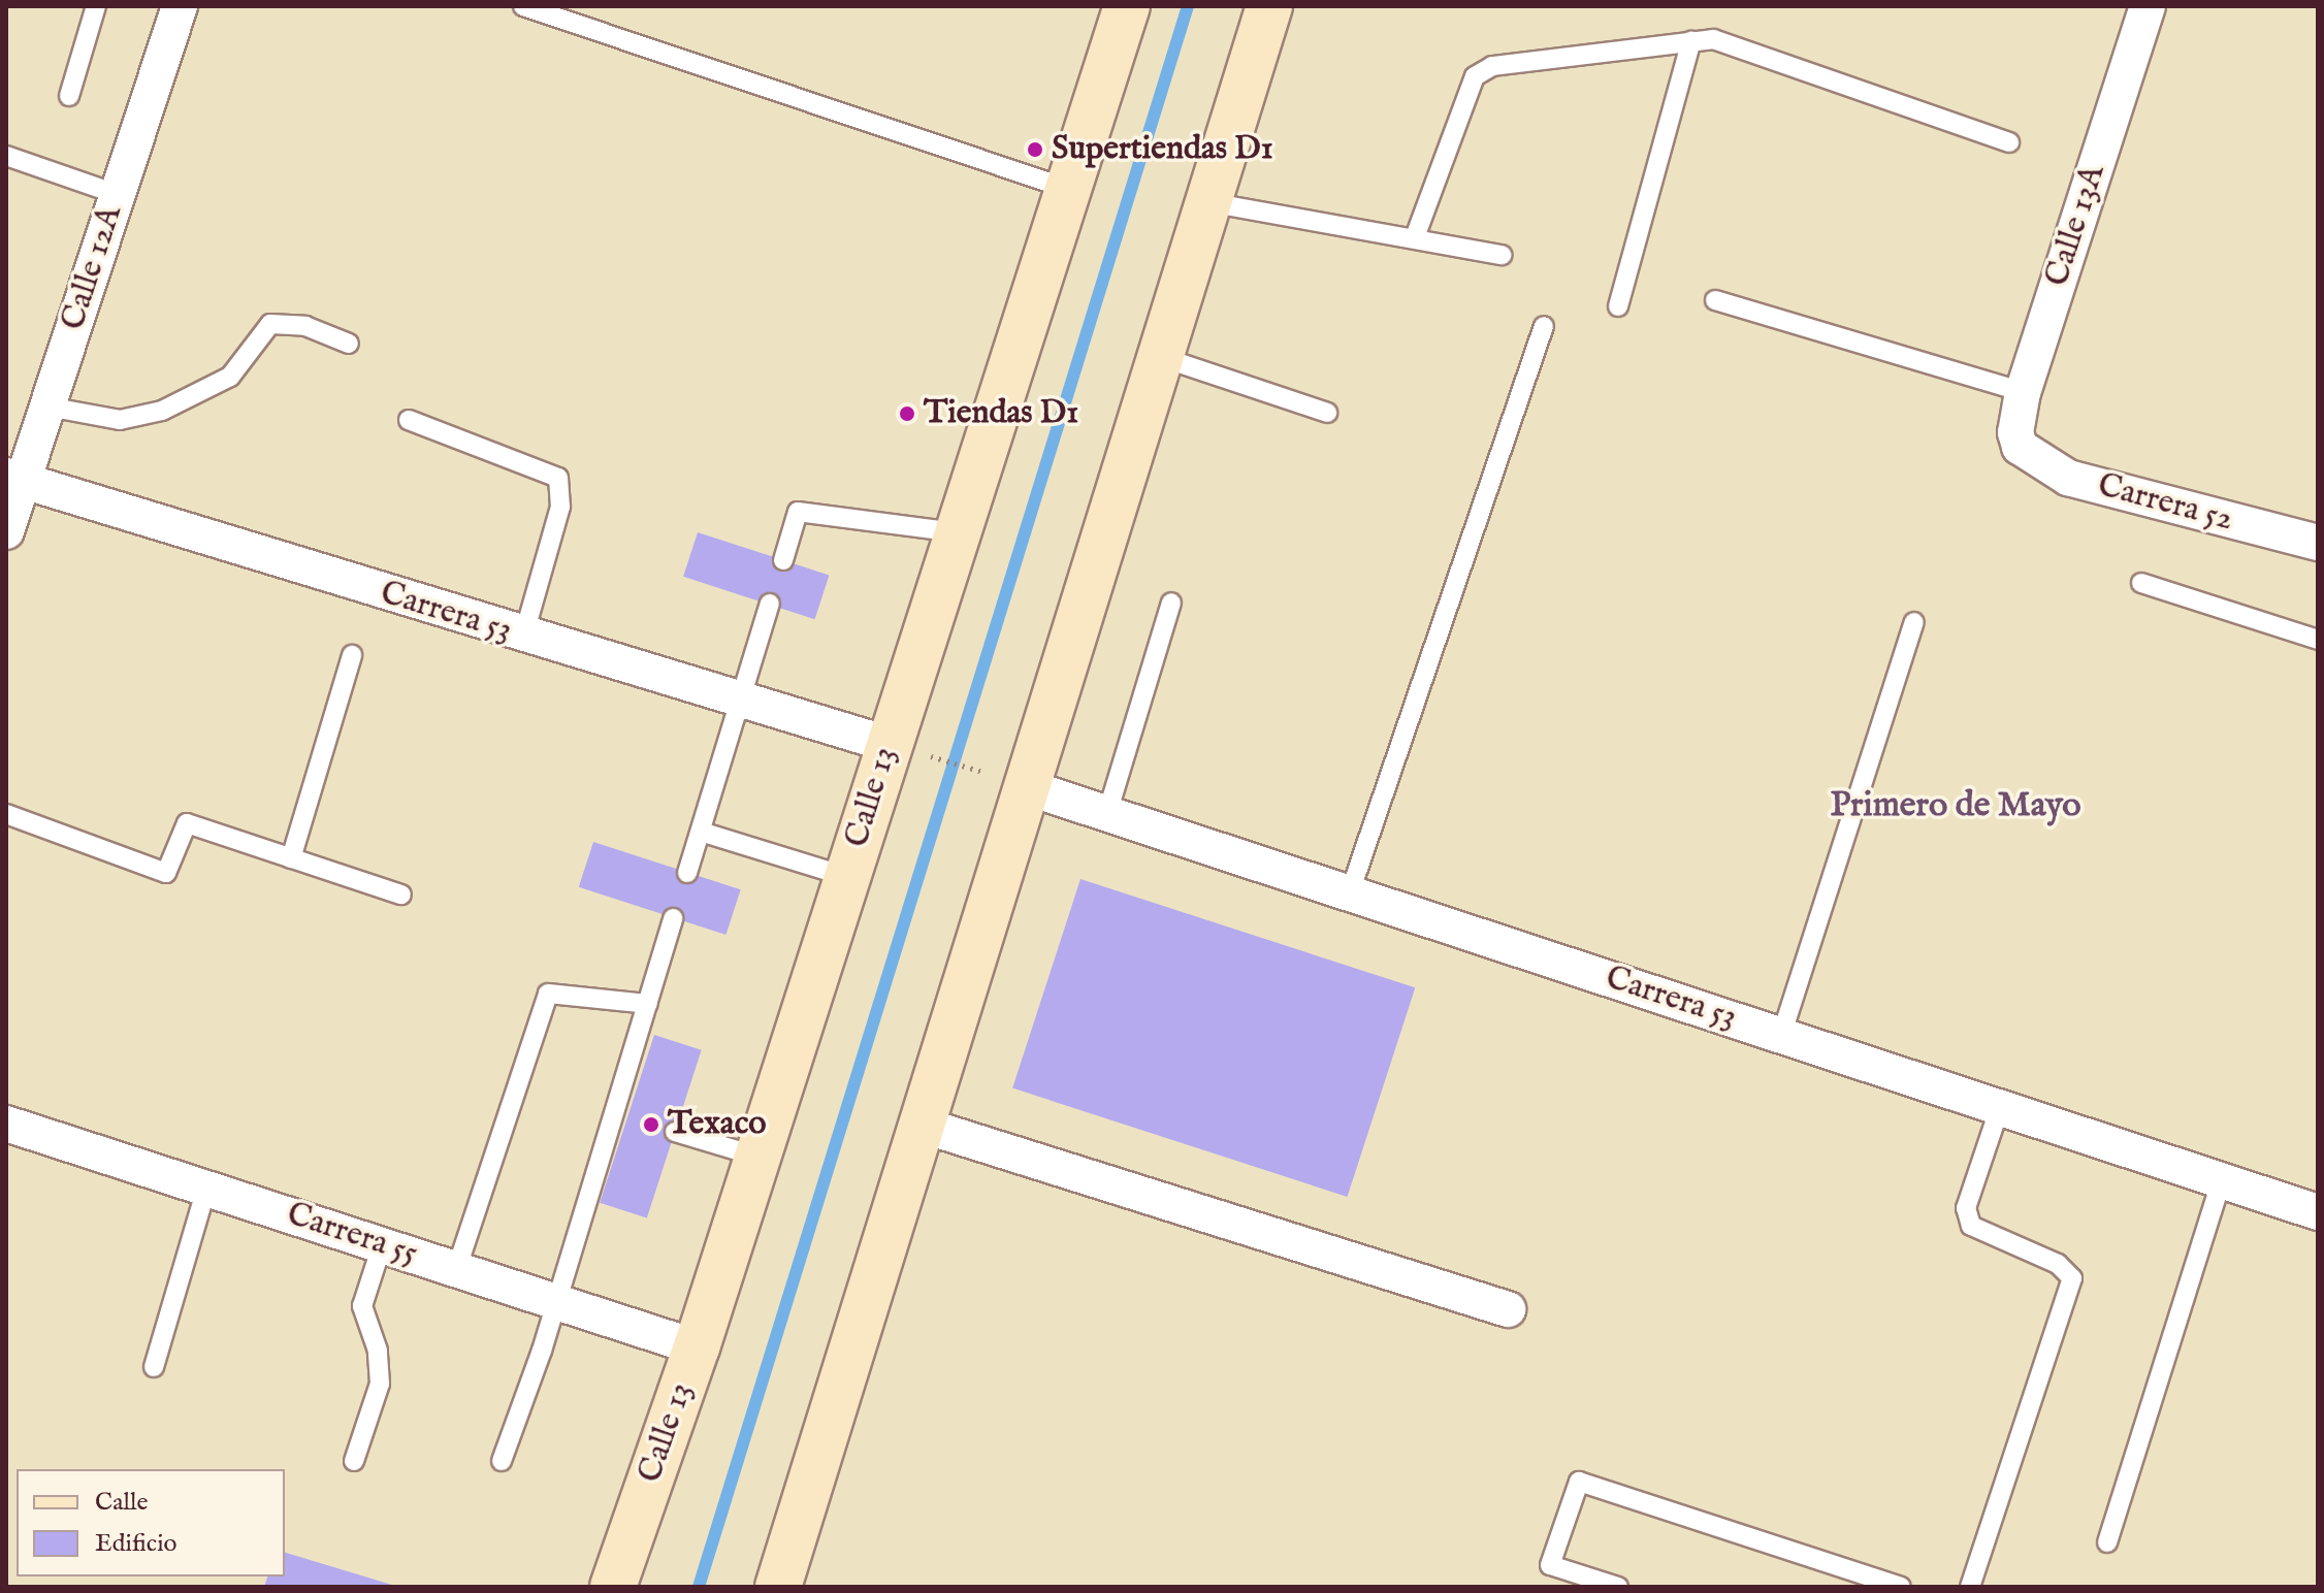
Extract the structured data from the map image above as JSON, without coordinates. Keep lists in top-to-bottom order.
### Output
{
  "streets": {
    "main road": ["Calle 13"],
    "street": [
      "Calle 13A",
      "Calle 12A",
      "Carrera 52",
      "Carrera 53",
      "Carrera 55"
    ]
  },
  "crossings": [
    ["Calle 13A", "Carrera 52"],
    ["Calle 12A", "Carrera 53"],
    ["Carrera 53", "Calle 13"],
    ["Calle 13", "Carrera 55"]
  ],
  "districts": ["Primero de Mayo"],
  "places": ["Supertiendas D1", "Tiendas D1", "Texaco"],
  "legend": ["Calle", "Edificio"]
}
